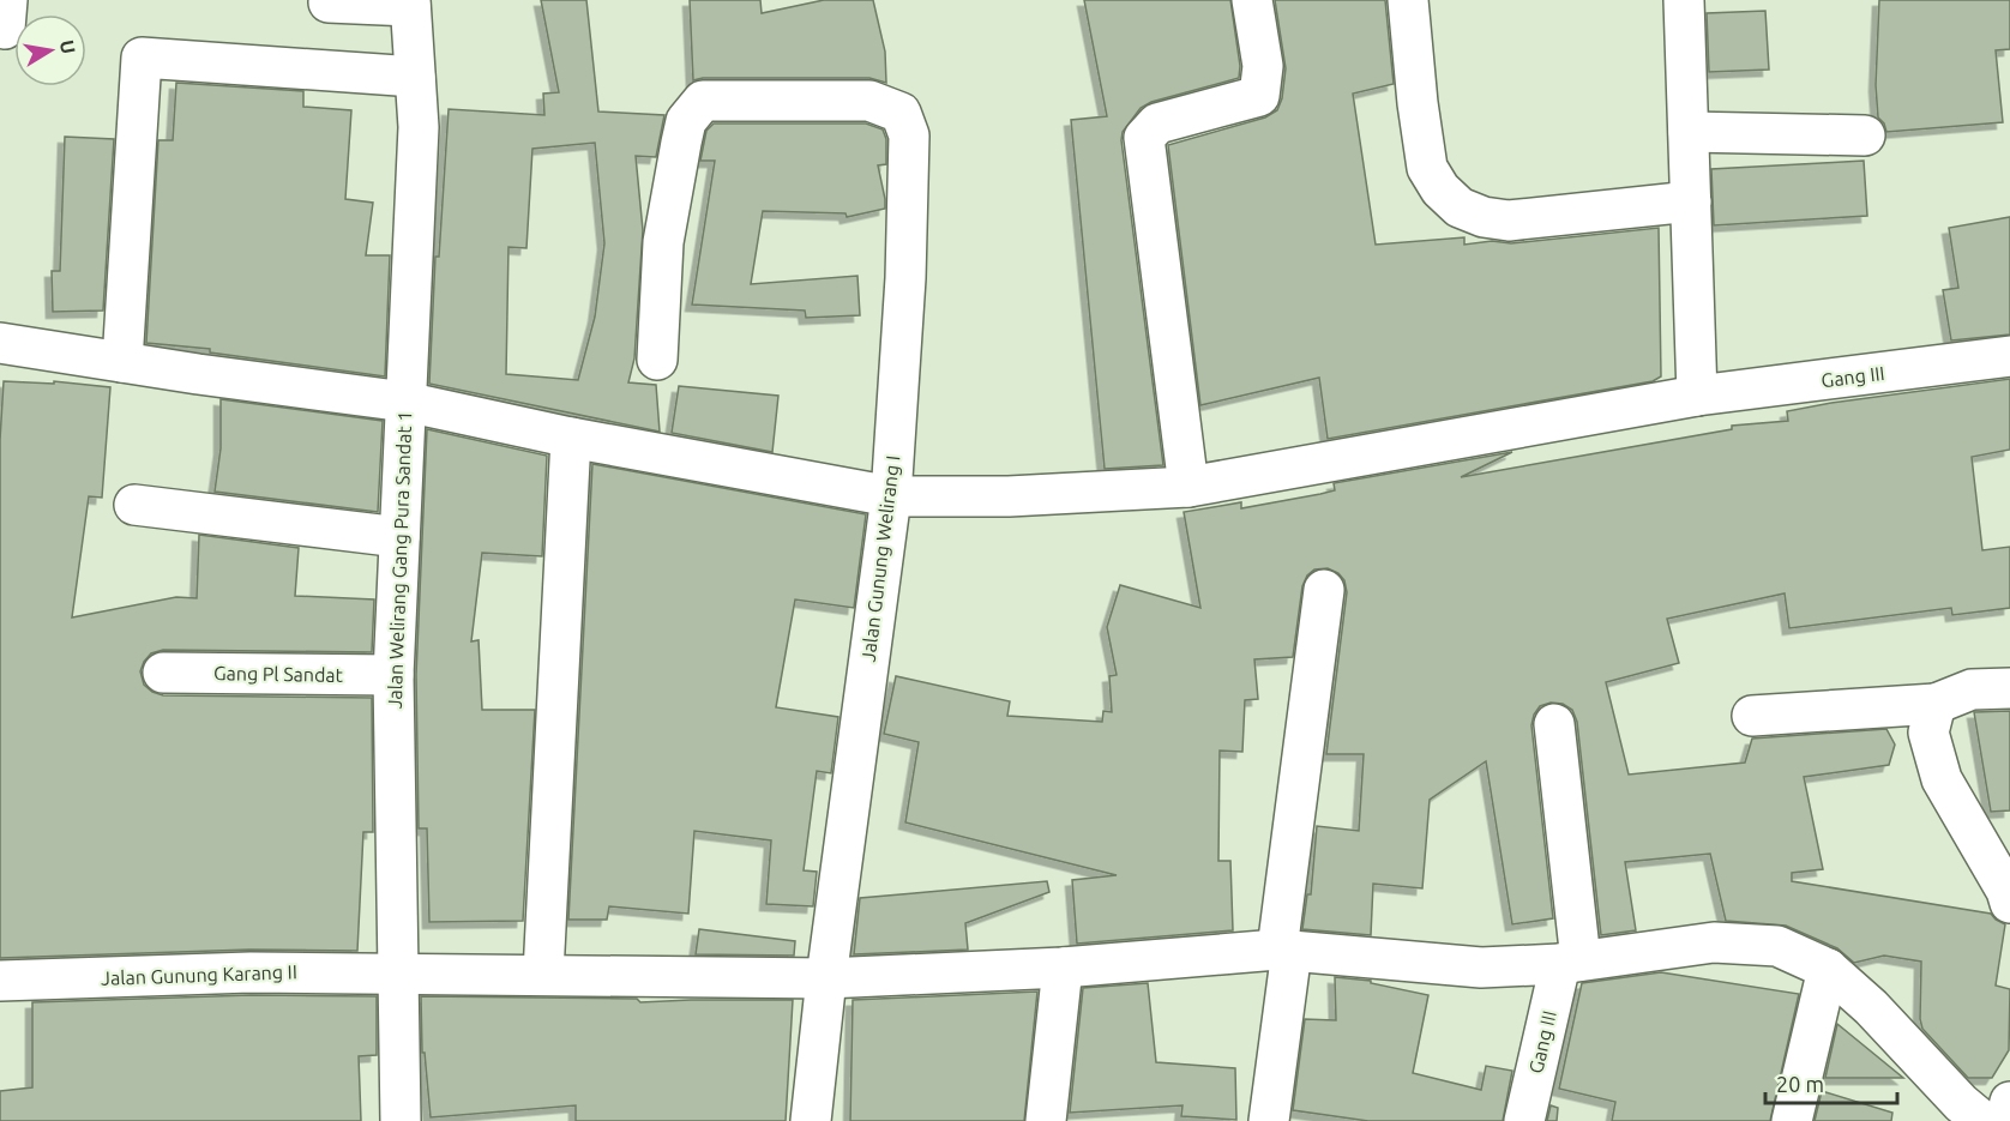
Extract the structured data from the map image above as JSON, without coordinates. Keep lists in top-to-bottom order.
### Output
{
  "streets": {
    "street": [
      "Gang III",
      "Jalan Gunung Welirang I",
      "Jalan Welirang Gang Pura Sandat 1",
      "Gang Pl Sandat",
      "Jalan Gunung Karang II"
    ]
  },
  "crossings": [
    ["Gang III", "Jalan Gunung Welirang I"],
    ["Gang III", "Jalan Welirang Gang Pura Sandat 1"],
    ["Jalan Welirang Gang Pura Sandat 1", "Gang Pl Sandat"],
    ["Jalan Welirang Gang Pura Sandat 1", "Jalan Gunung Karang II"]
  ],
  "scale_bar": "20 m",
  "north": "right"
}
